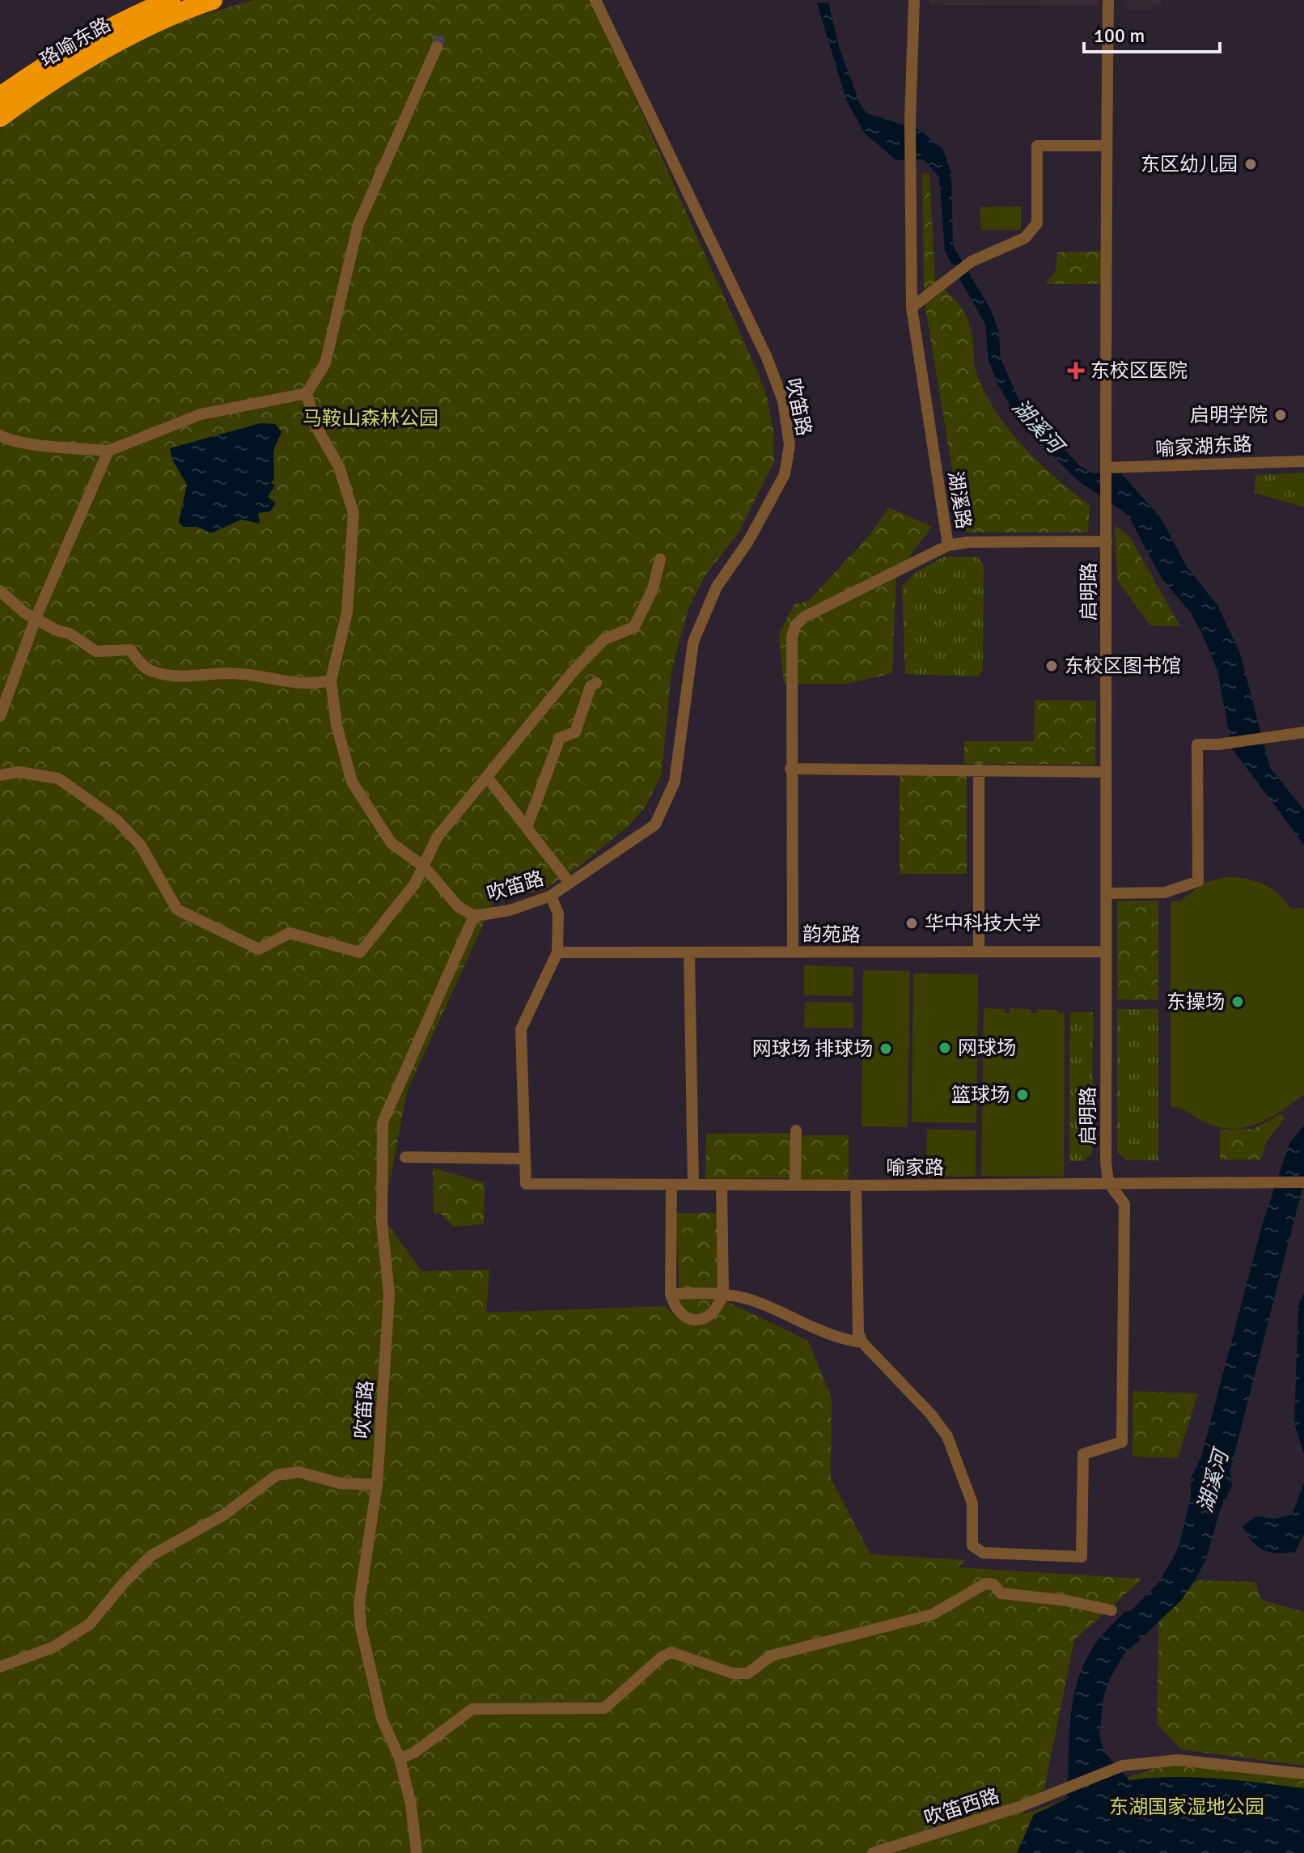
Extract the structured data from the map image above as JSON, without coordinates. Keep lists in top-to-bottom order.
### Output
{
  "streets": {
    "highway": ["珞喻东路"],
    "street": [
      "吹笛路",
      "喻家湖东路",
      "湖溪路",
      "启明路",
      "韵苑路",
      "喻家路",
      "吹笛西路"
    ]
  },
  "crossings": [
    ["喻家湖东路", "启明路"],
    ["湖溪路", "韵苑路"],
    ["启明路", "韵苑路"],
    ["启明路", "喻家路"]
  ],
  "water": ["湖溪河"],
  "parks": ["马鞍山森林公园", "东湖国家湿地公园"],
  "places": {
    "other": [
      "东区幼儿园",
      "启明学院",
      "东校区图书馆",
      "华中科技大学",
      "东操场",
      "网球场",
      "网球场 排球场",
      "篮球场"
    ],
    "health": ["东校区医院"]
  },
  "scale_bar": "100 m"
}
